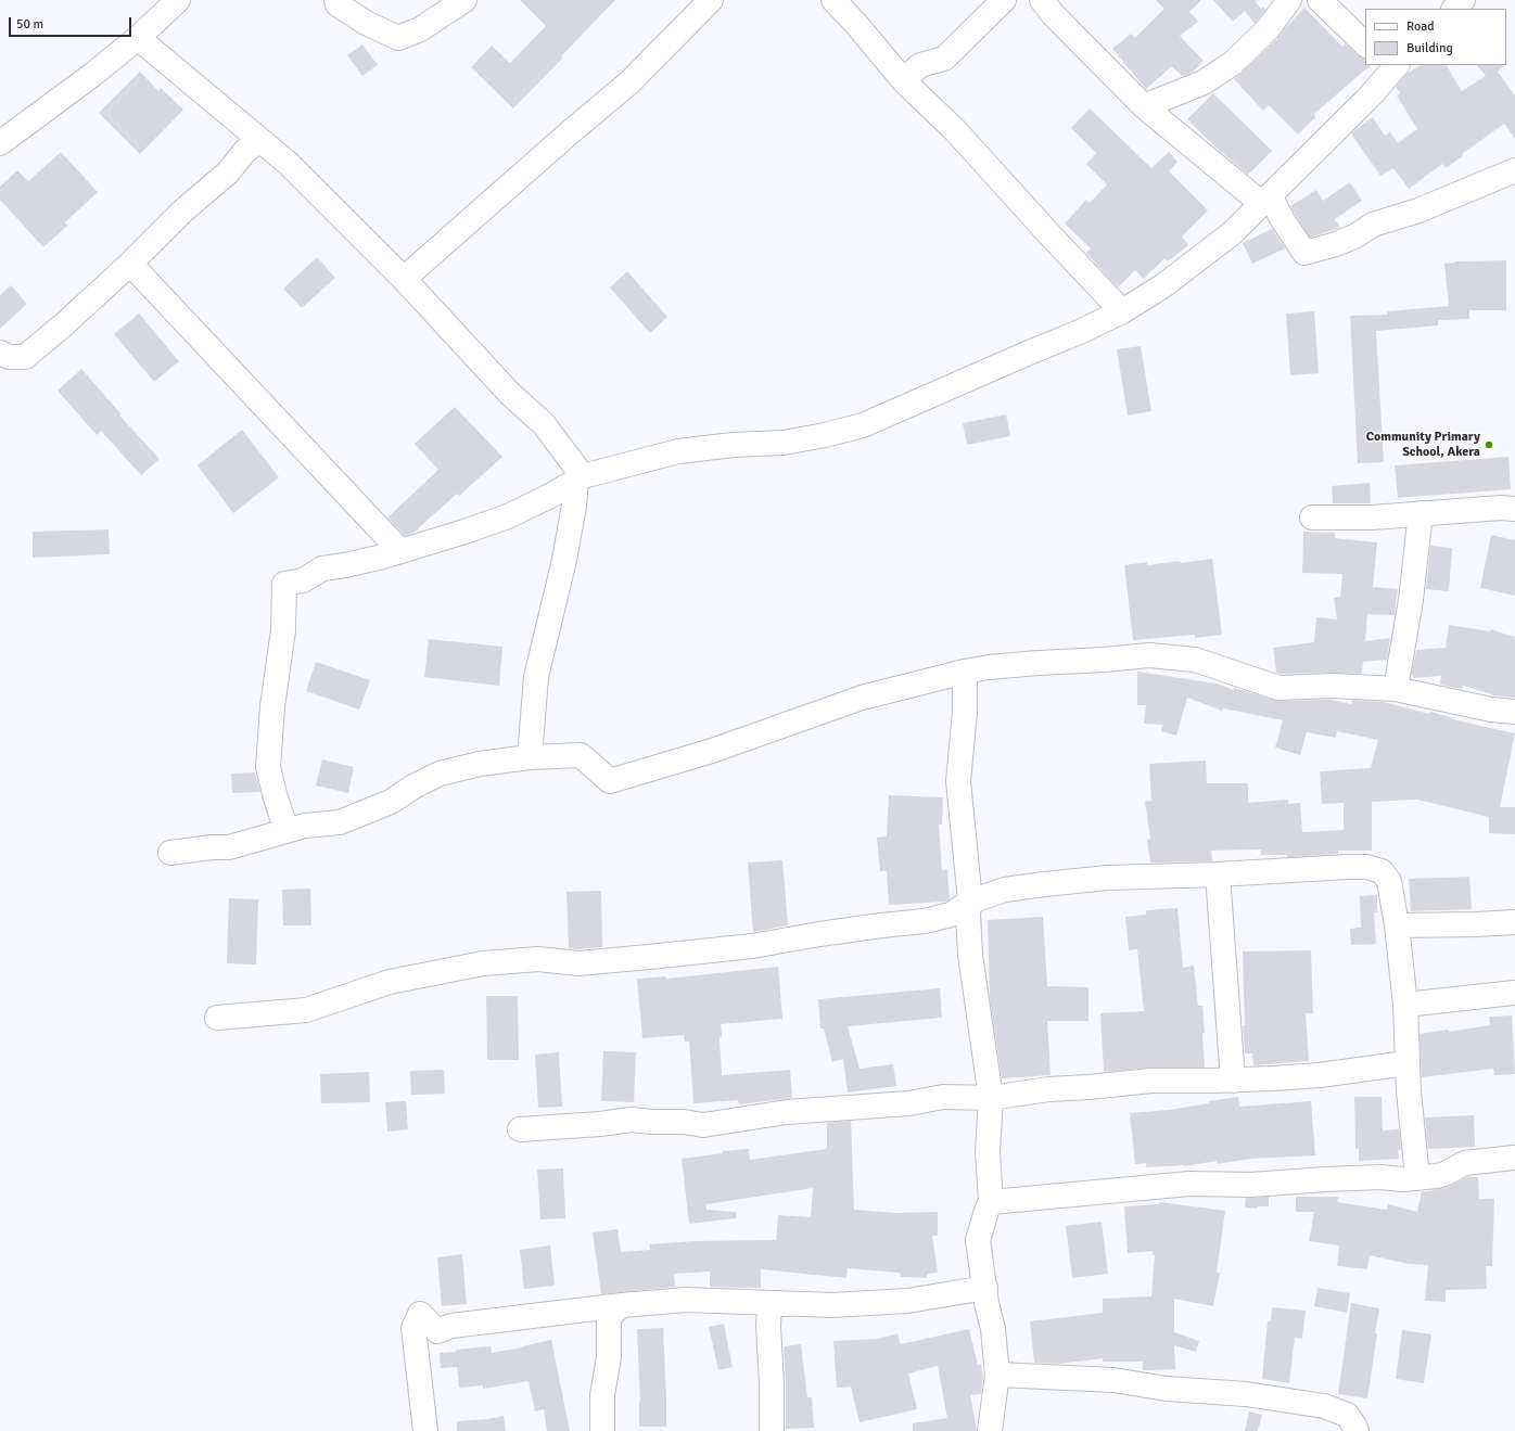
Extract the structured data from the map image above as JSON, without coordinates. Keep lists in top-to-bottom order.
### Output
{
  "places": ["Community Primary School, Akera"],
  "legend": ["Road", "Building"],
  "scale_bar": "50 m"
}
